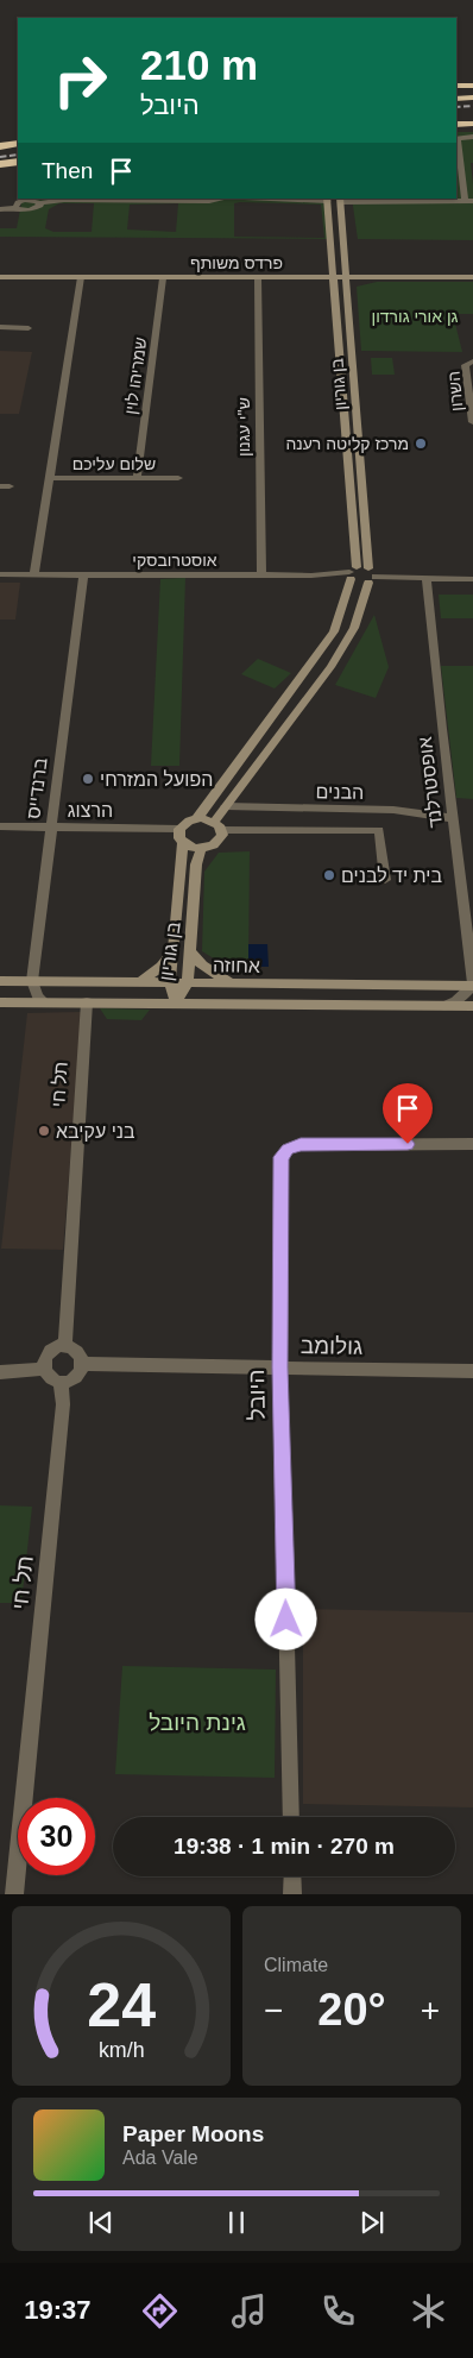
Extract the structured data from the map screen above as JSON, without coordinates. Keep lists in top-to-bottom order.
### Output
{
  "streets": {
    "main road": ["פרדס משותף", "בן גוריון", "אחוזה"],
    "street": [
      "שמריהו לוין",
      "השרון",
      "ש''י עגנון",
      "שלום עליכם",
      "אוסטרובסקי",
      "אופסטרלנד",
      "ברנדייס",
      "הבנים",
      "הרצוג",
      "תל חי",
      "גולומב",
      "היובל"
    ]
  },
  "crossings": [
    ["פרדס משותף", "שמריהו לוין"],
    ["פרדס משותף", "בן גוריון"],
    ["פרדס משותף", "ש''י עגנון"],
    ["שמריהו לוין", "שלום עליכם"],
    ["בן גוריון", "אוסטרובסקי"],
    ["בן גוריון", "הבנים"],
    ["בן גוריון", "הרצוג"],
    ["בן גוריון", "אחוזה"],
    ["ש''י עגנון", "אוסטרובסקי"],
    ["אוסטרובסקי", "ברנדייס"],
    ["אופסטרלנד", "הבנים"],
    ["אופסטרלנד", "אחוזה"],
    ["ברנדייס", "הרצוג"],
    ["ברנדייס", "אחוזה"],
    ["הבנים", "הרצוג"],
    ["אחוזה", "תל חי"],
    ["תל חי", "גולומב"],
    ["גולומב", "היובל"]
  ],
  "parks": ["גן אורי גורדון", "גינת היובל"],
  "places": [
    "מרכז קליטה רענה",
    "הפועל המזרחי",
    "בית יד לבנים",
    "בני עקיבא"
  ],
  "page": {
    "turn": ["210 m", "היובל"],
    "then": "Then",
    "limit": "30",
    "trip": "19:38 · 1 min · 270 m",
    "tile": "Climate",
    "heat": ["−", "20°", "+"],
    "song": ["Paper Moons", "Ada Vale"],
    "tabs": "19:37",
    "gauge": ["24", "km/h"]
  }
}
